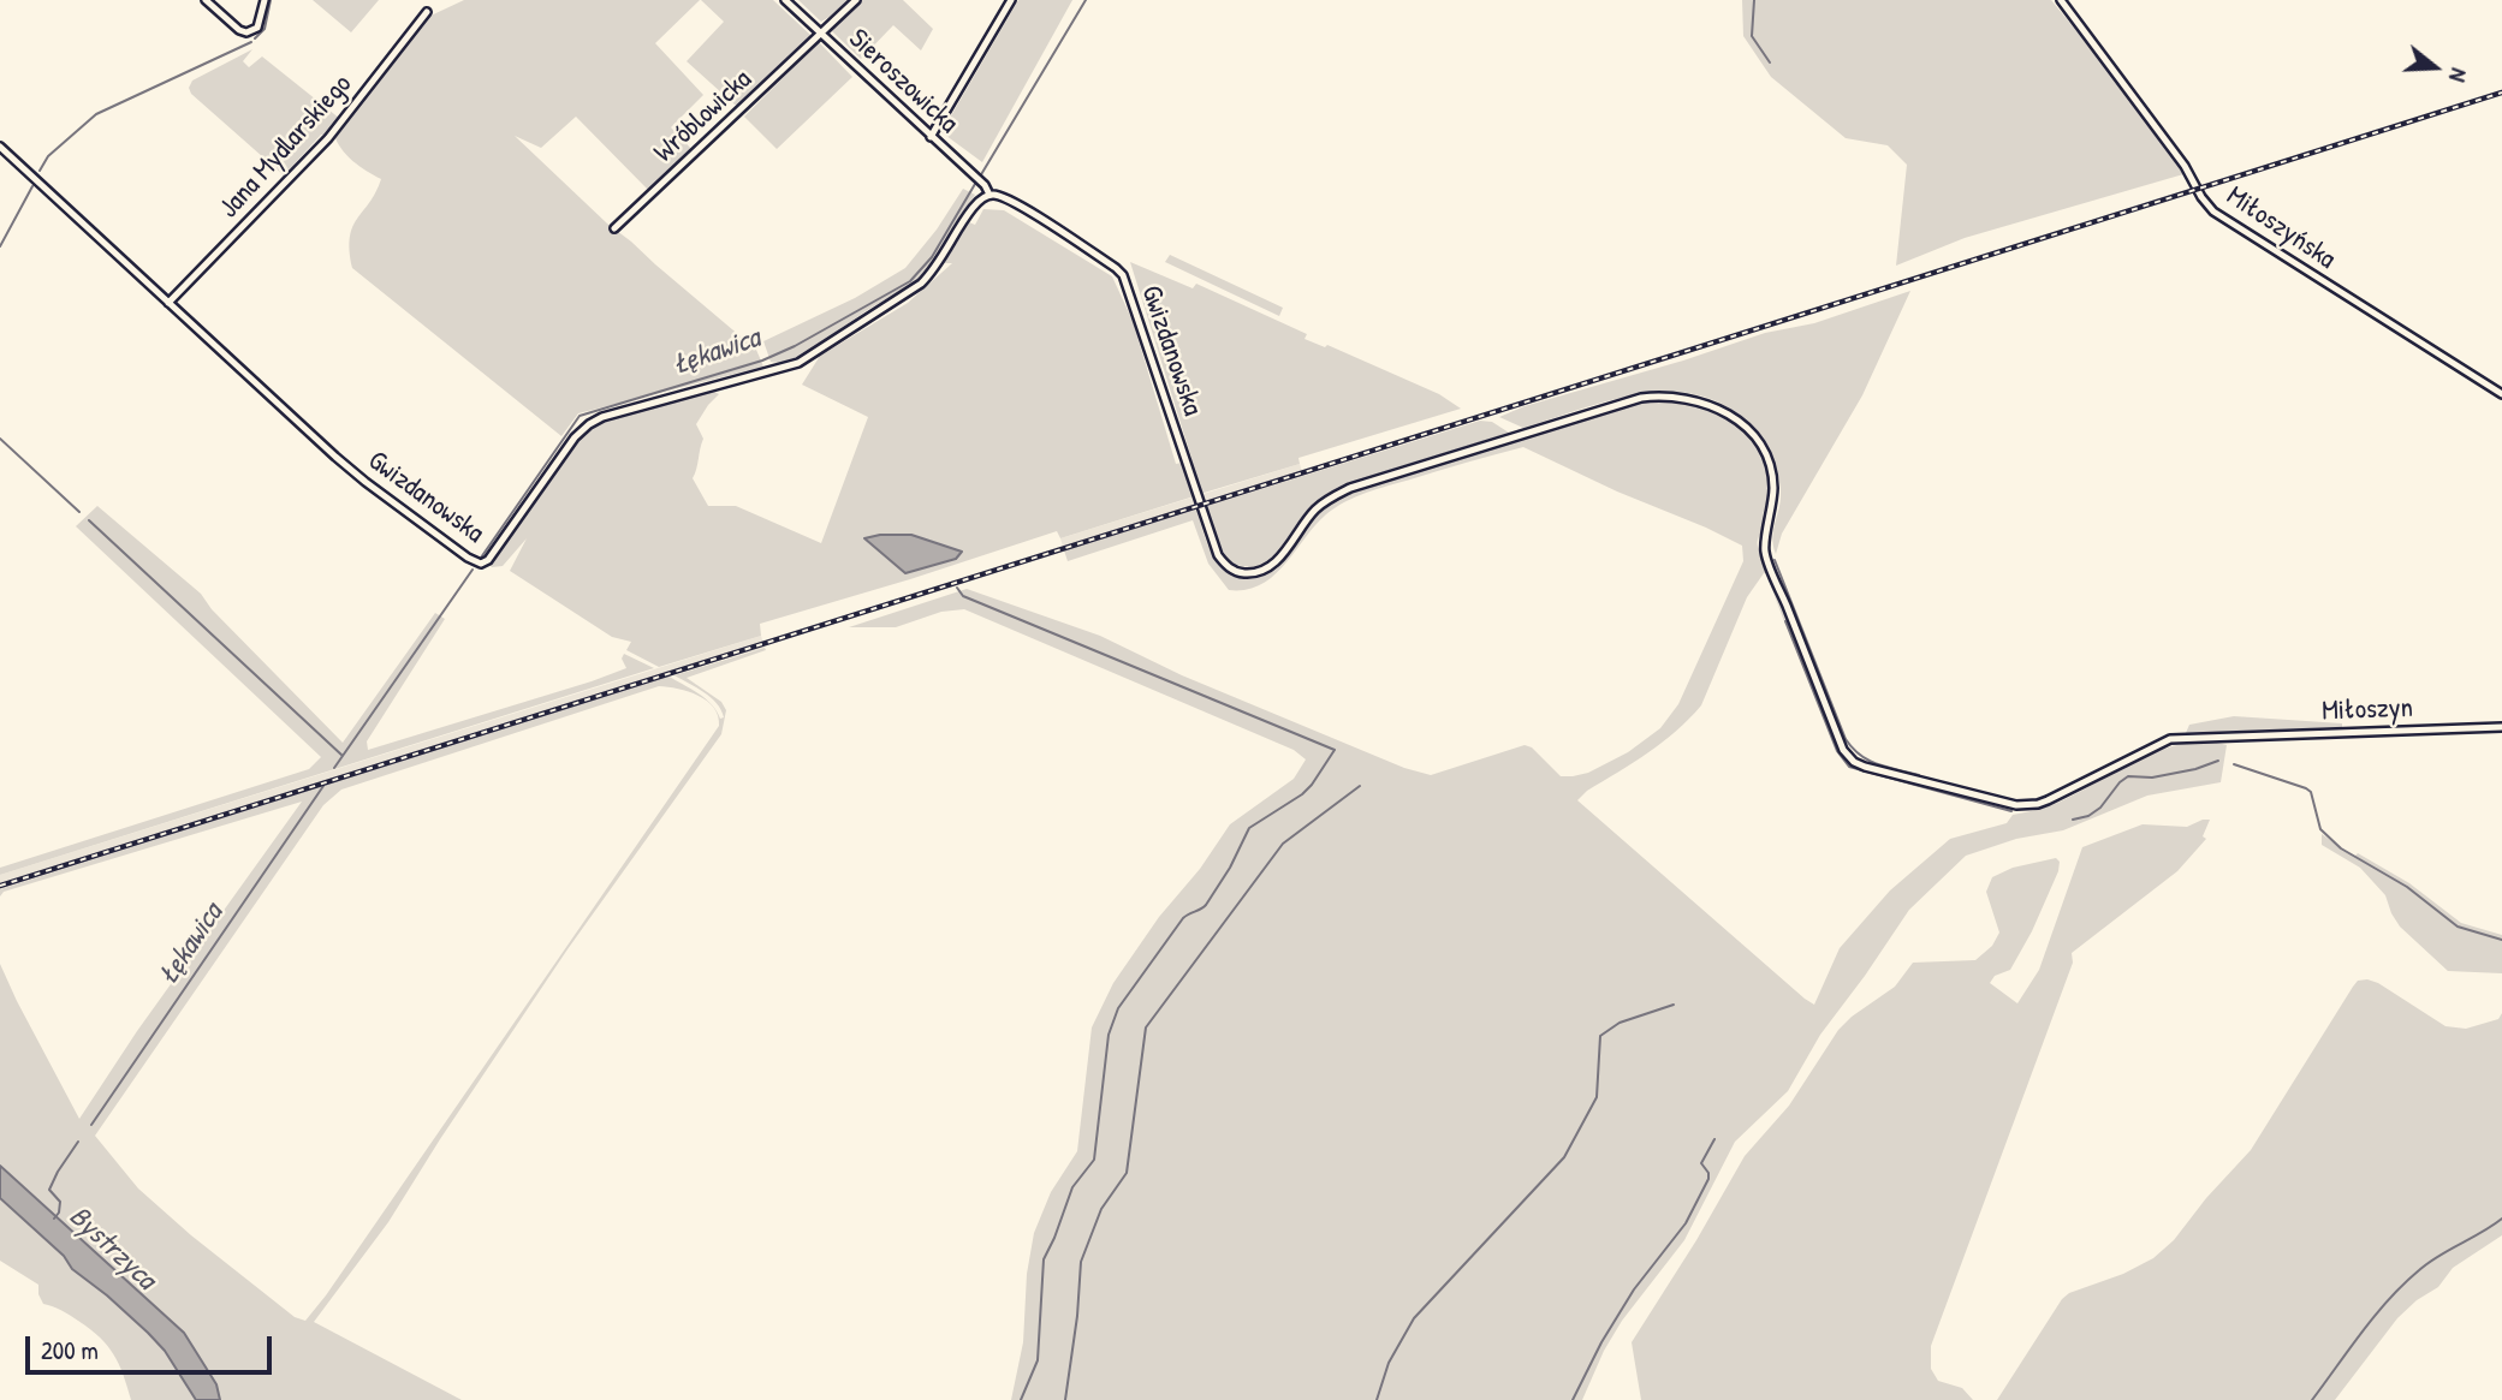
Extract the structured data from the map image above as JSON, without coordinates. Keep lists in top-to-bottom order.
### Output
{
  "streets": {
    "street": [
      "Sieroszowicka",
      "Wróblowicka",
      "Jana Mydlarskiego",
      "Miłoszyńska",
      "Gwizdanowska",
      "Miłoszyn"
    ]
  },
  "crossings": [
    ["Sieroszowicka", "Wróblowicka"],
    ["Sieroszowicka", "Gwizdanowska"],
    ["Jana Mydlarskiego", "Gwizdanowska"],
    ["Gwizdanowska", "Miłoszyn"]
  ],
  "water": ["Łękawica", "Bystrzyca"],
  "scale_bar": "200 m",
  "north": "right"
}
